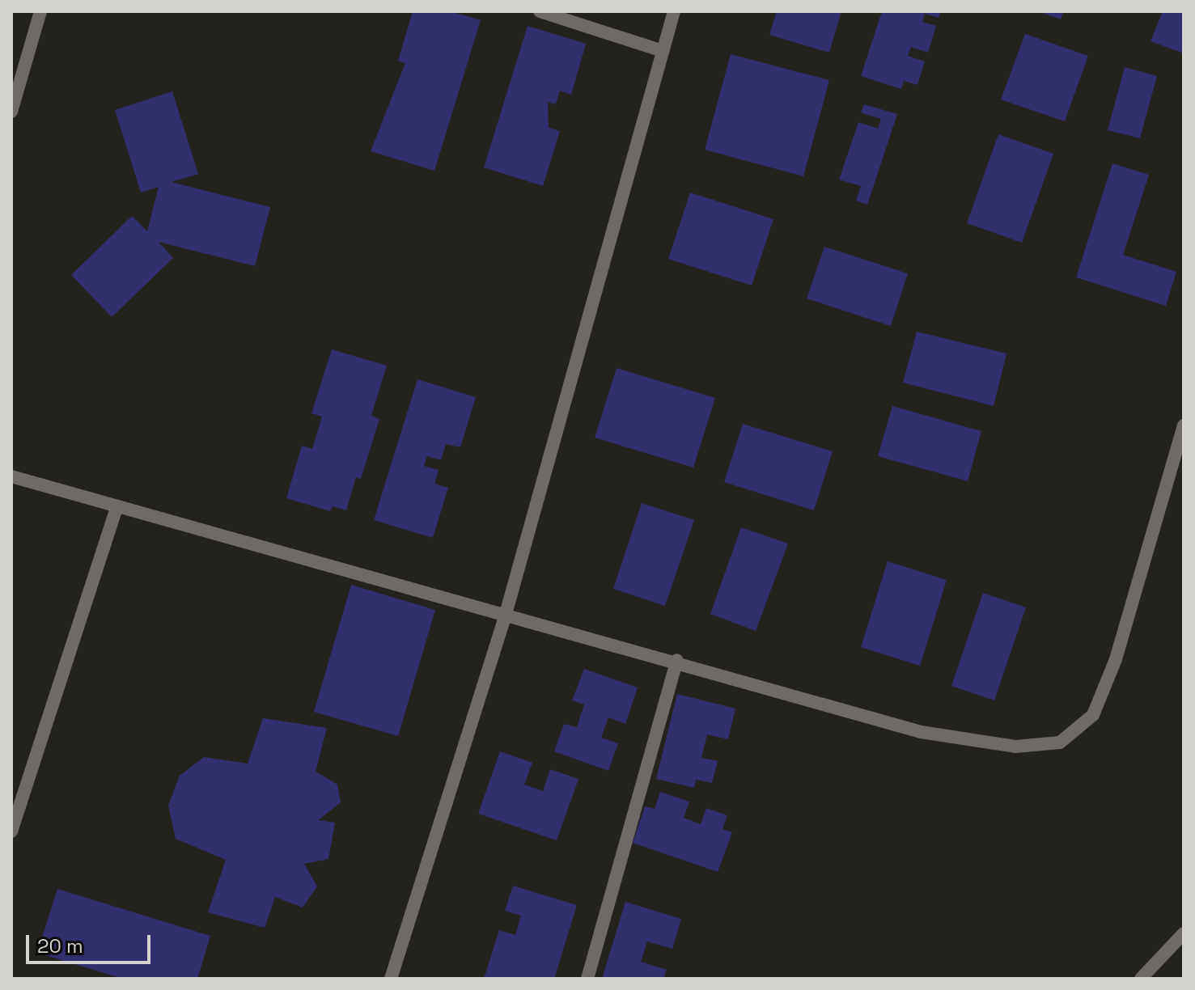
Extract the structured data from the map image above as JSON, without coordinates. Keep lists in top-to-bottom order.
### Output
{
  "scale_bar": "20 m"
}
